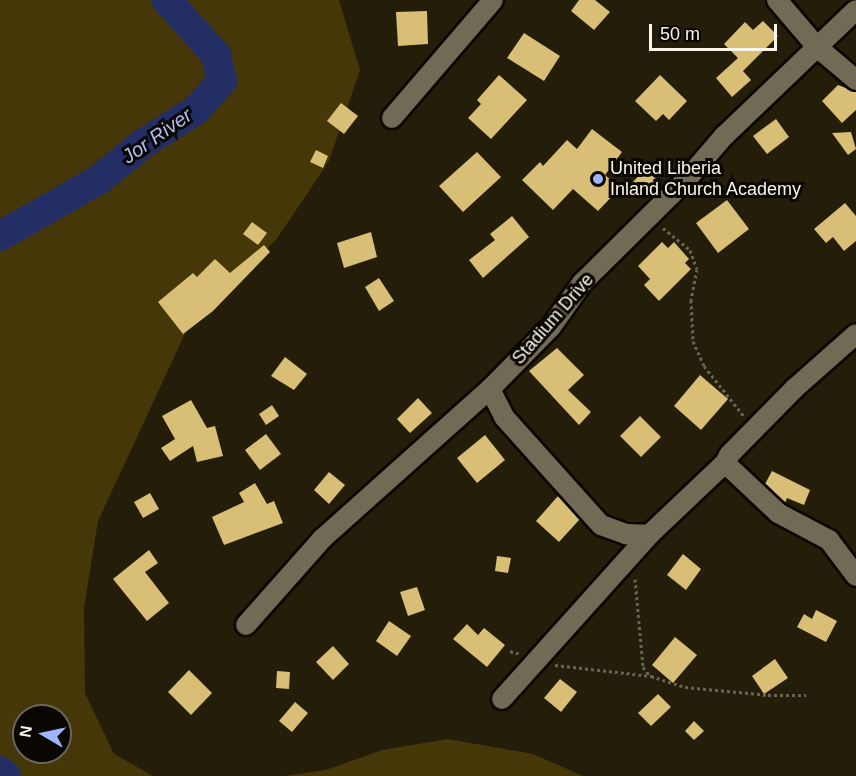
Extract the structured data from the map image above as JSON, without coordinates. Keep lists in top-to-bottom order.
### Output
{
  "streets": {
    "street": ["Stadium Drive"]
  },
  "water": ["Jor River"],
  "places": ["United Liberia Inland Church Academy"],
  "scale_bar": "50 m",
  "north": "left"
}
